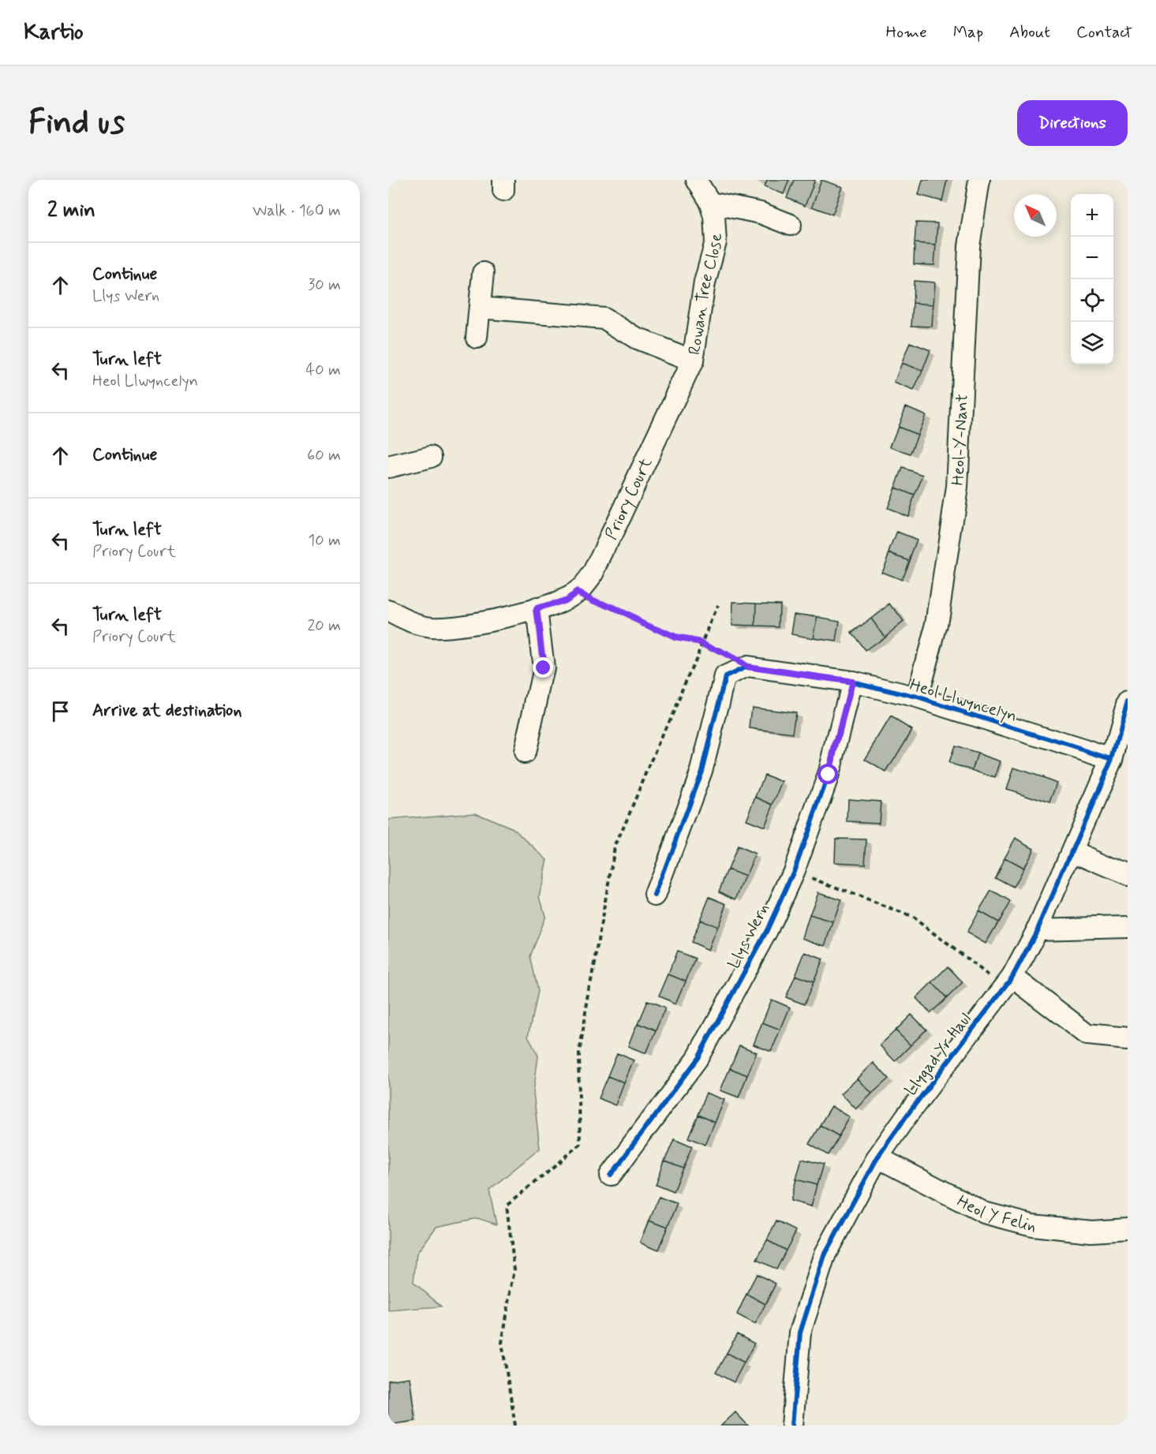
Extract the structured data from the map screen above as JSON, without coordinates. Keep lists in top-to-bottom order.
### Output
{
  "streets": {
    "street": [
      "Rowan Tree Close",
      "Heol-Y-Nant",
      "Priory Court",
      "Heol Llwyncelyn",
      "Llys Wern",
      "Llygad Yr Haul",
      "Heol Y Felin"
    ]
  },
  "crossings": [
    ["Rowan Tree Close", "Priory Court"],
    ["Heol-Y-Nant", "Heol Llwyncelyn"],
    ["Heol Llwyncelyn", "Llys Wern"],
    ["Heol Llwyncelyn", "Llygad Yr Haul"],
    ["Llygad Yr Haul", "Heol Y Felin"]
  ],
  "north": "top left",
  "page": {
    "header": "Kartio",
    "nav": [
      "Home",
      "Map",
      "About",
      "Contact"
    ],
    "buttons": "Directions",
    "title": "Find us",
    "heading": ["2 min", "Walk · 160 m"],
    "map_buttons": ["+", "−"],
    "list": [
      ["Continue", "Llys Wern", "30 m"],
      ["Turn left", "Heol Llwyncelyn", "40 m"],
      ["Continue", "60 m"],
      ["Turn left", "Priory Court", "10 m"],
      ["Turn left", "Priory Court", "20 m"],
      "Arrive at destination"
    ]
  }
}
